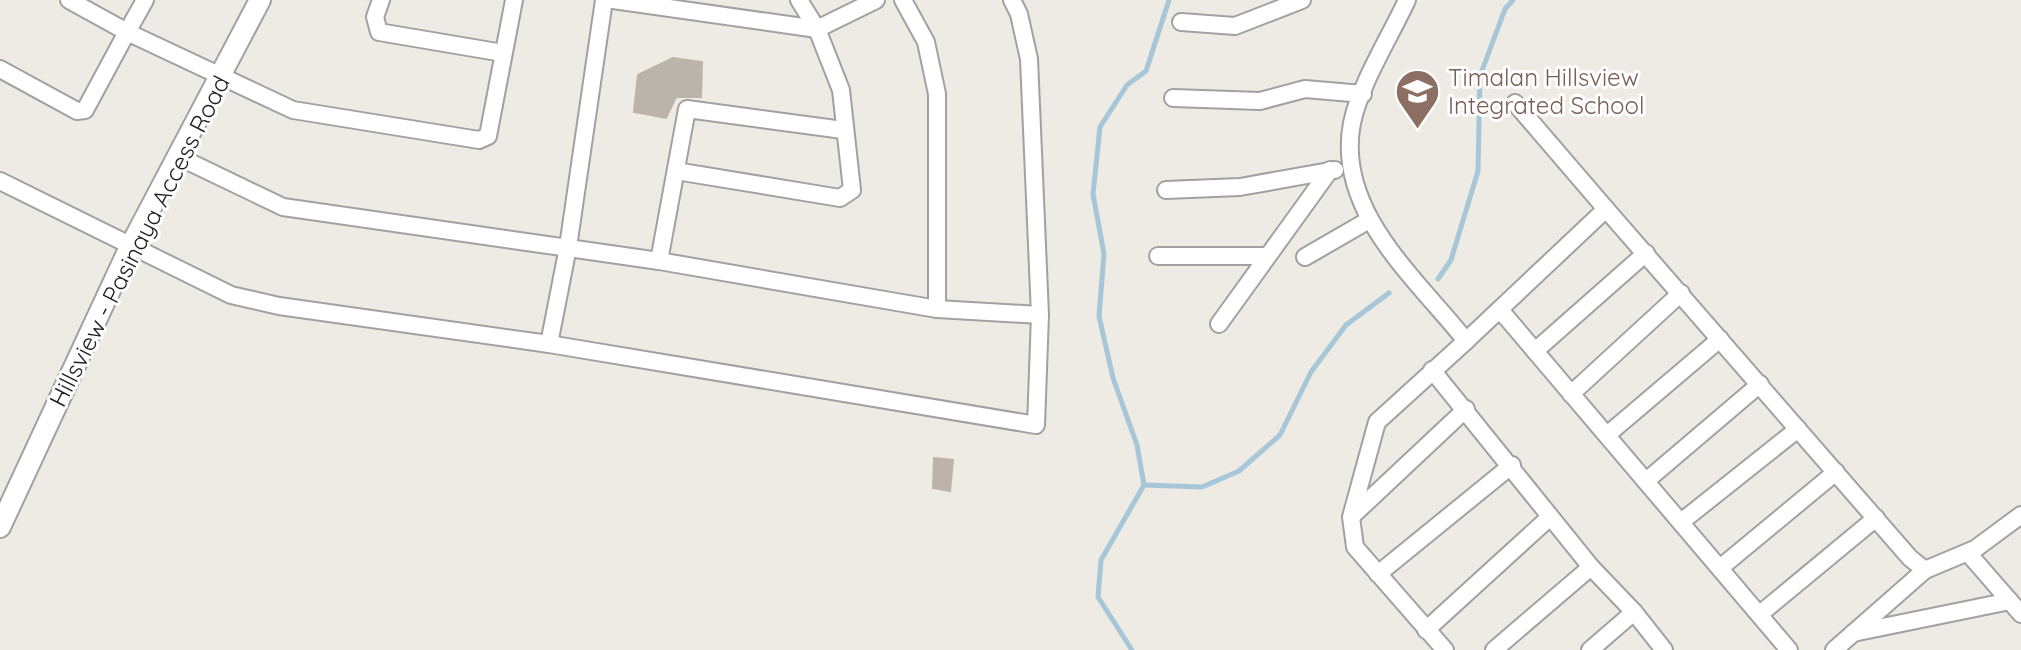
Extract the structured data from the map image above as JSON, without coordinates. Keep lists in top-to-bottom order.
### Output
{
  "streets": {
    "street": ["Hillsview - Pasinaya Access Road"]
  },
  "places": {
    "school or university": ["Timalan Hillsview Integrated School"]
  }
}
